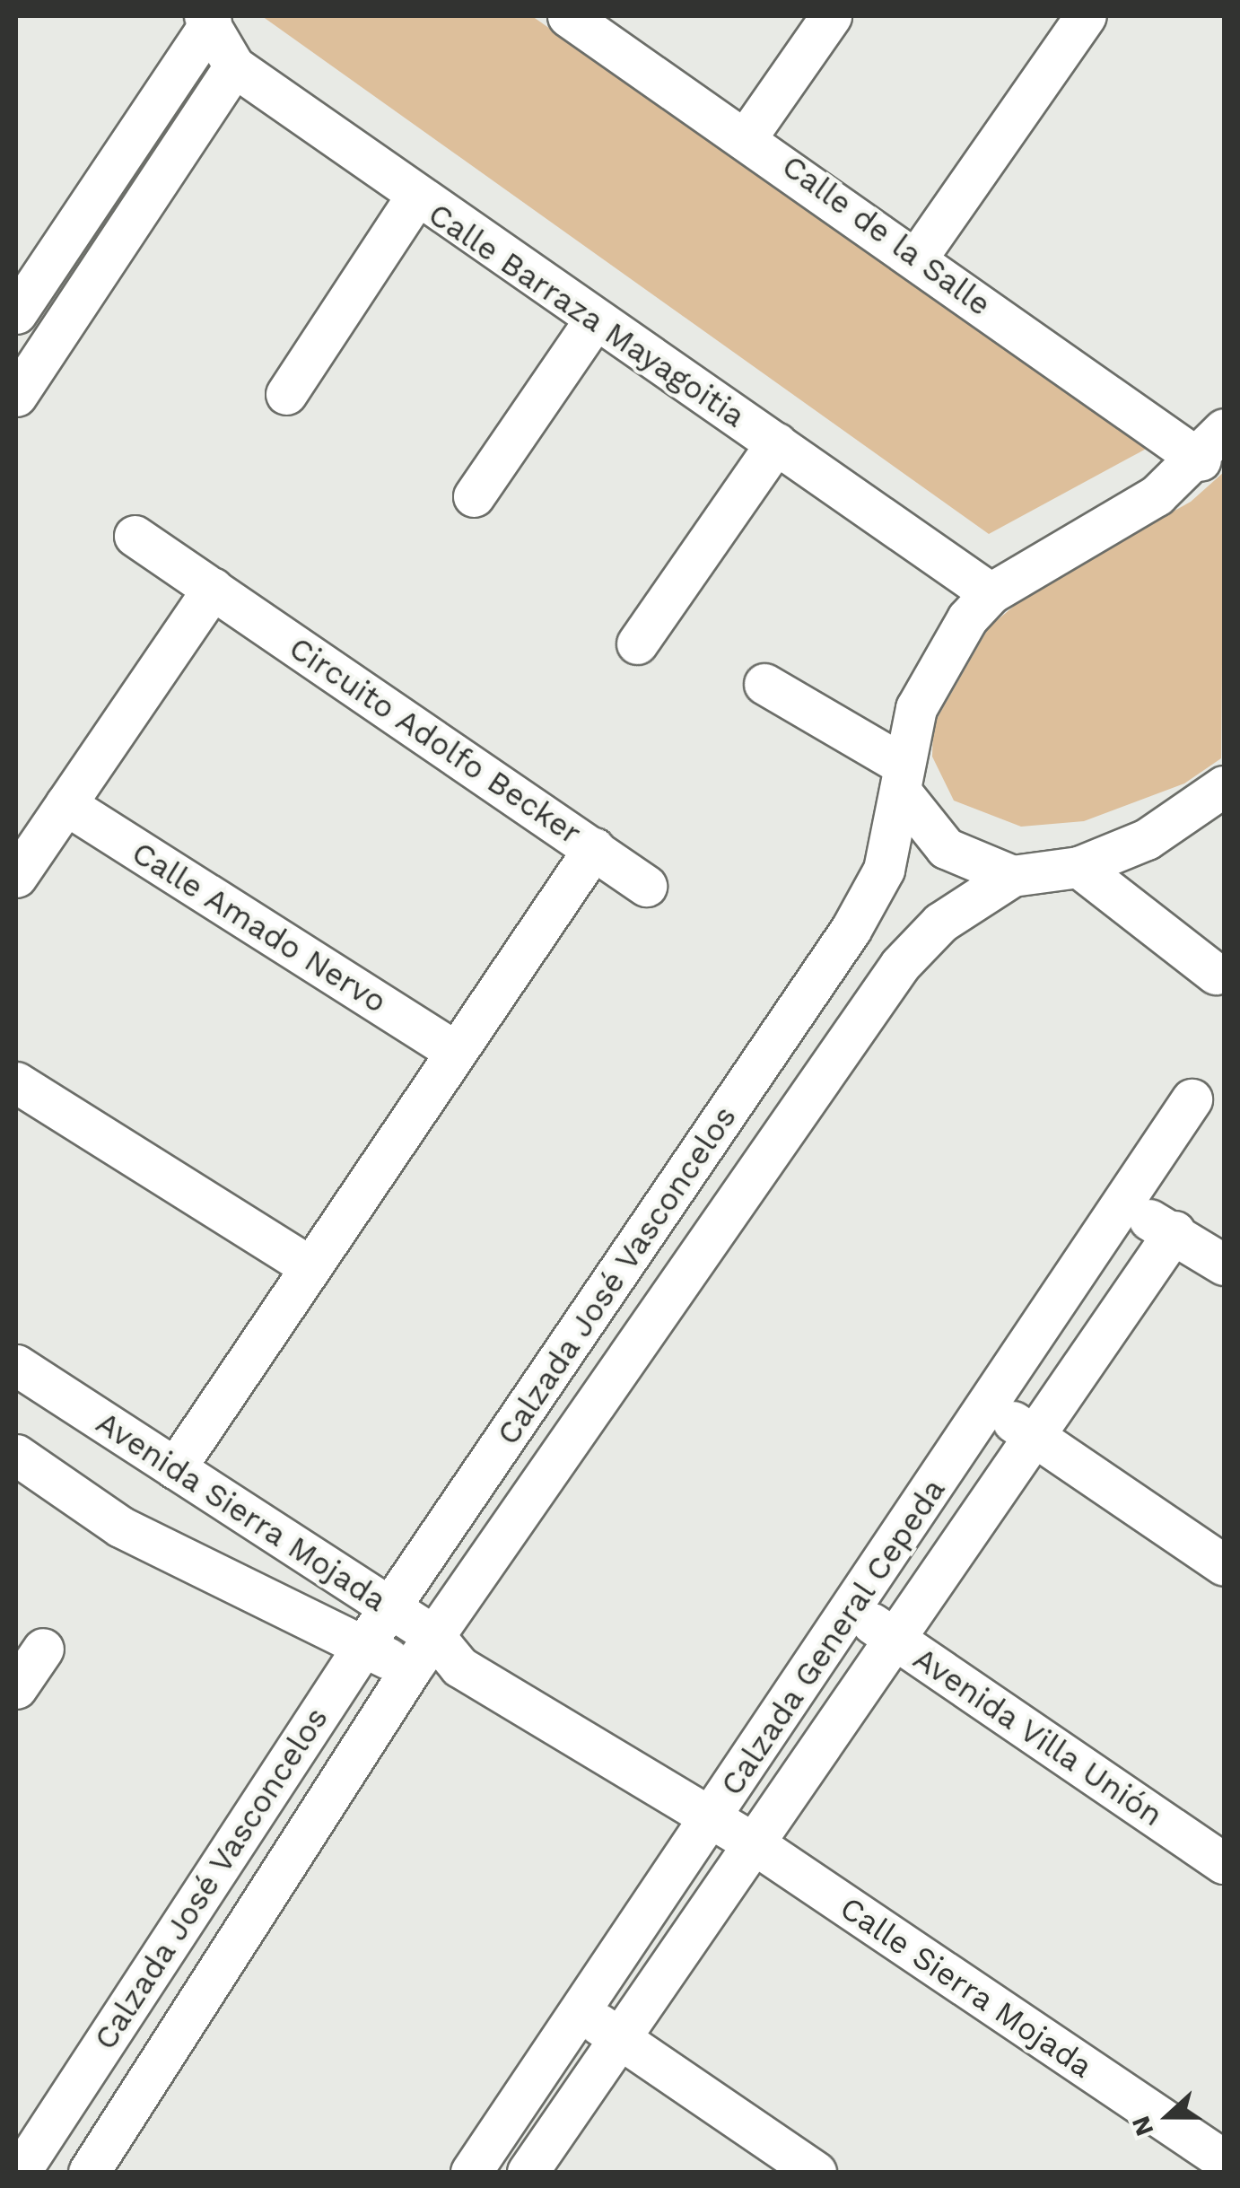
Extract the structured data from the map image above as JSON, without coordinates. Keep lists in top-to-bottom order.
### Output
{
  "streets": {
    "street": [
      "Calle de la Salle",
      "Calle Barraza Mayagoitia",
      "Circuito Adolfo Becker",
      "Calle Amado Nervo",
      "Calzada José Vasconcelos",
      "Avenida Sierra Mojada",
      "Calzada General Cepeda",
      "Avenida Villa Unión",
      "Calle Sierra Mojada"
    ]
  },
  "crossings": [
    ["Calle de la Salle", "Calzada José Vasconcelos"],
    ["Calle Barraza Mayagoitia", "Calzada José Vasconcelos"],
    ["Circuito Adolfo Becker", "Calle Amado Nervo"],
    ["Circuito Adolfo Becker", "Avenida Sierra Mojada"],
    ["Calzada José Vasconcelos", "Avenida Sierra Mojada"],
    ["Avenida Sierra Mojada", "Calzada General Cepeda"],
    ["Avenida Sierra Mojada", "Calle Sierra Mojada"],
    ["Calzada General Cepeda", "Avenida Villa Unión"],
    ["Calzada General Cepeda", "Calle Sierra Mojada"]
  ],
  "north": "left"
}
